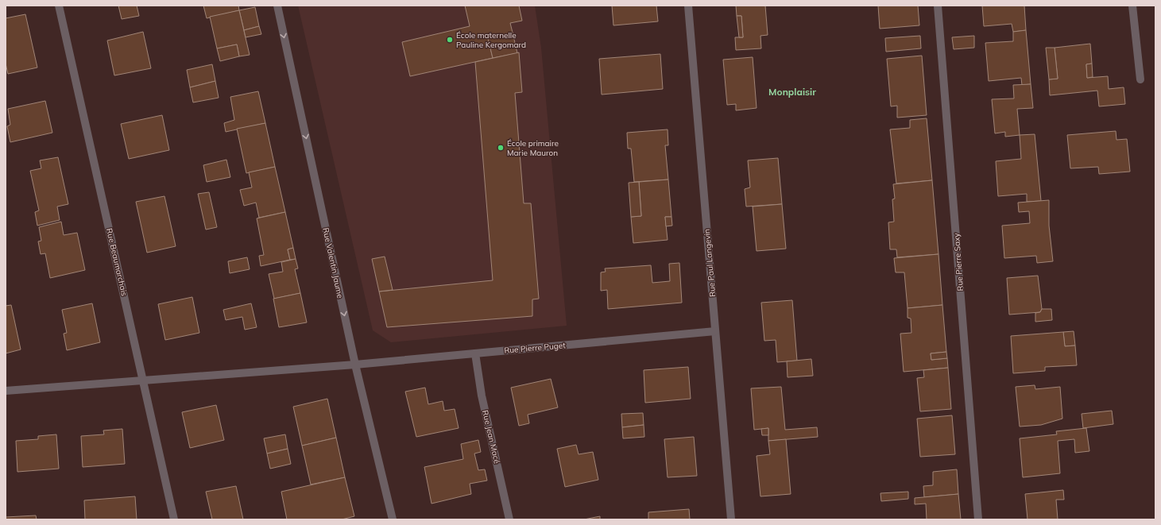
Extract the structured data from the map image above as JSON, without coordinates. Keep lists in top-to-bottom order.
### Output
{
  "streets": {
    "street": [
      "Rue Beaumarchais",
      "Rue Pierre Saxy",
      "Rue Valentin Jaume",
      "Rue Paul Langevin",
      "Rue Pierre Puget",
      "Rue Jean Macé"
    ]
  },
  "crossings": [
    ["Rue Beaumarchais", "Rue Pierre Puget"],
    ["Rue Valentin Jaume", "Rue Pierre Puget"],
    ["Rue Paul Langevin", "Rue Pierre Puget"],
    ["Rue Pierre Puget", "Rue Jean Macé"]
  ],
  "one_way": ["Rue Valentin Jaume"],
  "districts": ["Monplaisir"],
  "places": ["École maternelle Pauline Kergomard", "École primaire Marie Mauron"]
}
